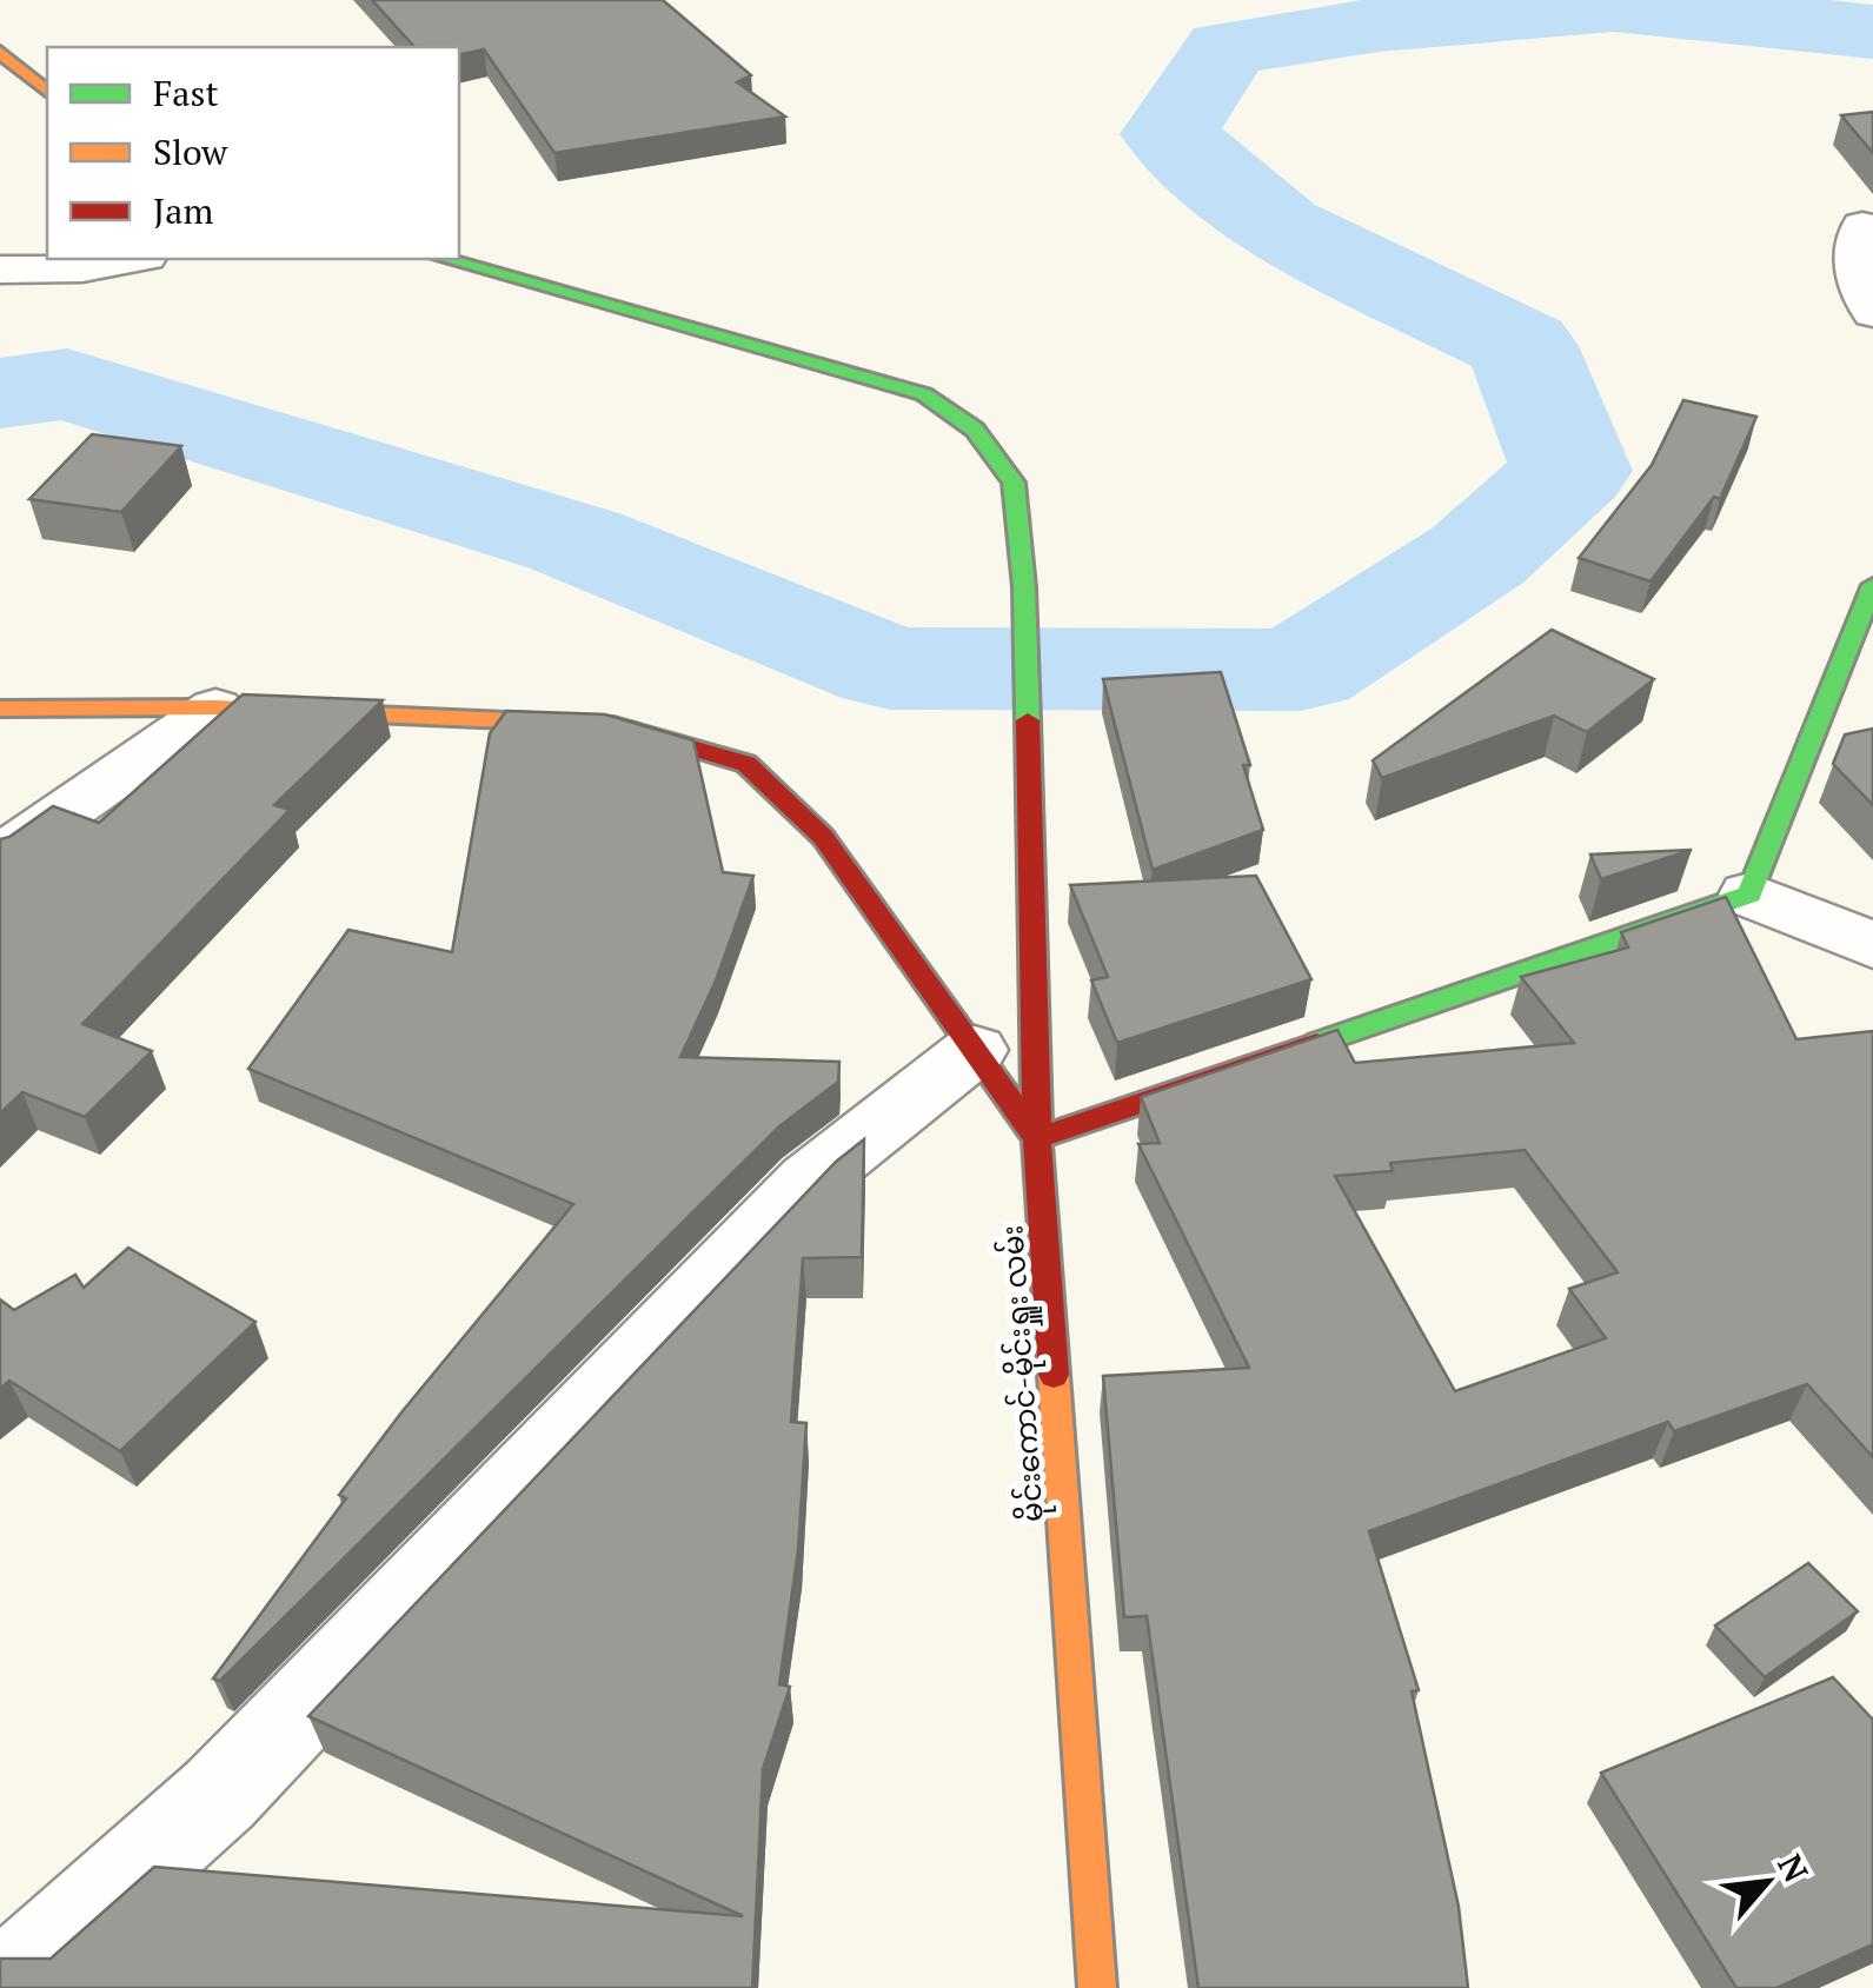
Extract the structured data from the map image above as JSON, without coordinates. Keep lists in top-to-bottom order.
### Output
{
  "streets": {
    "main road": ["မိုင်းကောင်-မိုင်းရှူး လမ်း"]
  },
  "legend": ["Fast", "Slow", "Jam"],
  "north": "top right"
}
